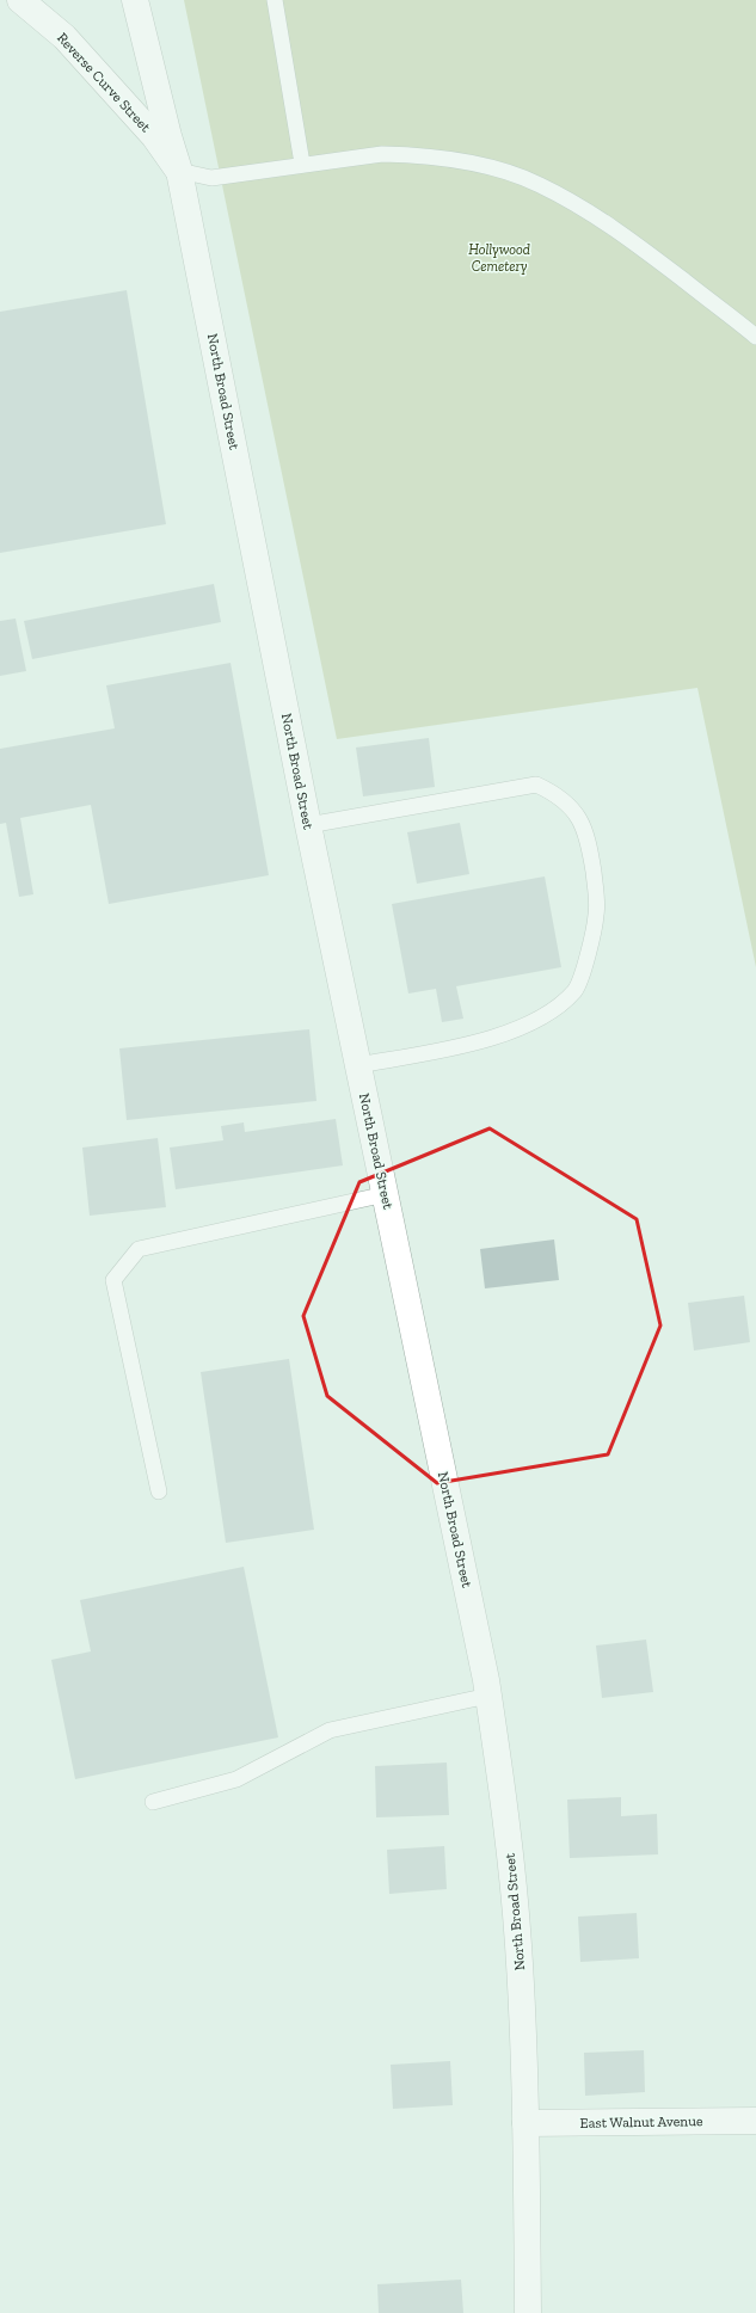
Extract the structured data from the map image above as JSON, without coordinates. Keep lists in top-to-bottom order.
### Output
{
  "streets": {
    "street": ["Reverse Curve Street", "North Broad Street", "East Walnut Avenue"]
  },
  "crossings": [
    ["Reverse Curve Street", "North Broad Street"],
    ["North Broad Street", "East Walnut Avenue"]
  ],
  "parks": ["Hollywood Cemetery"]
}
